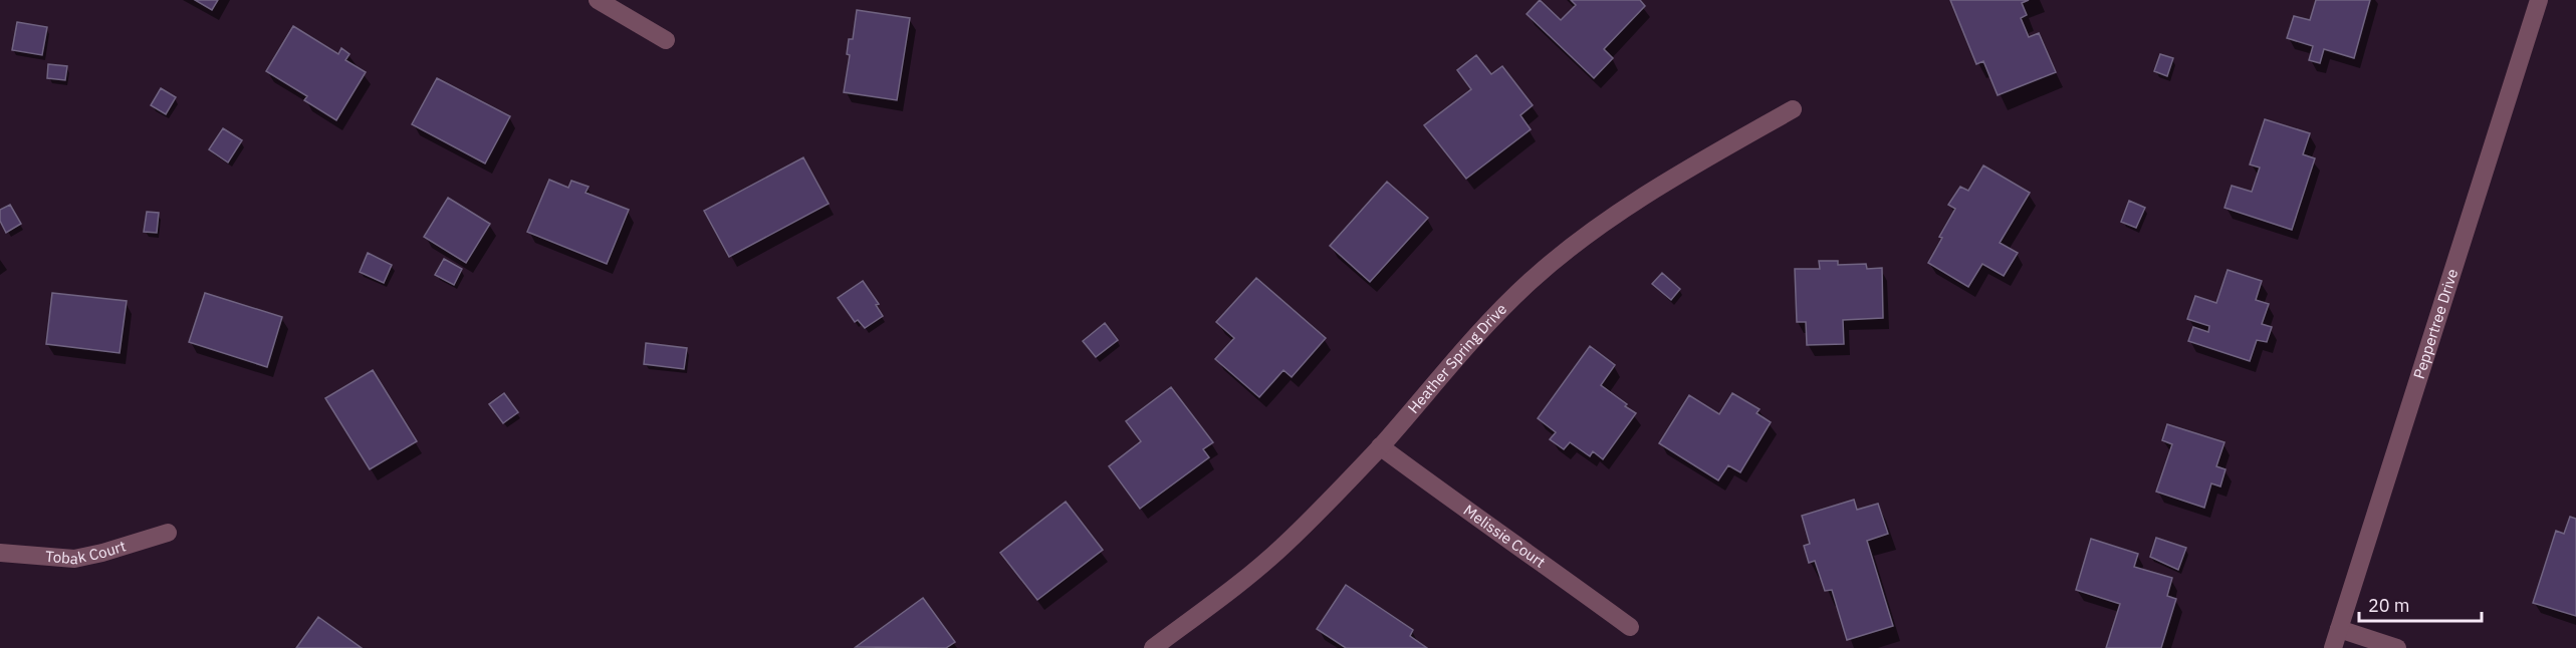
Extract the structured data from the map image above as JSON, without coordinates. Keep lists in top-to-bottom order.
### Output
{
  "streets": {
    "street": [
      "Peppertree Drive",
      "Heather Spring Drive",
      "Melissie Court",
      "Tobak Court"
    ]
  },
  "crossings": [
    ["Heather Spring Drive", "Melissie Court"]
  ],
  "scale_bar": "20 m"
}
